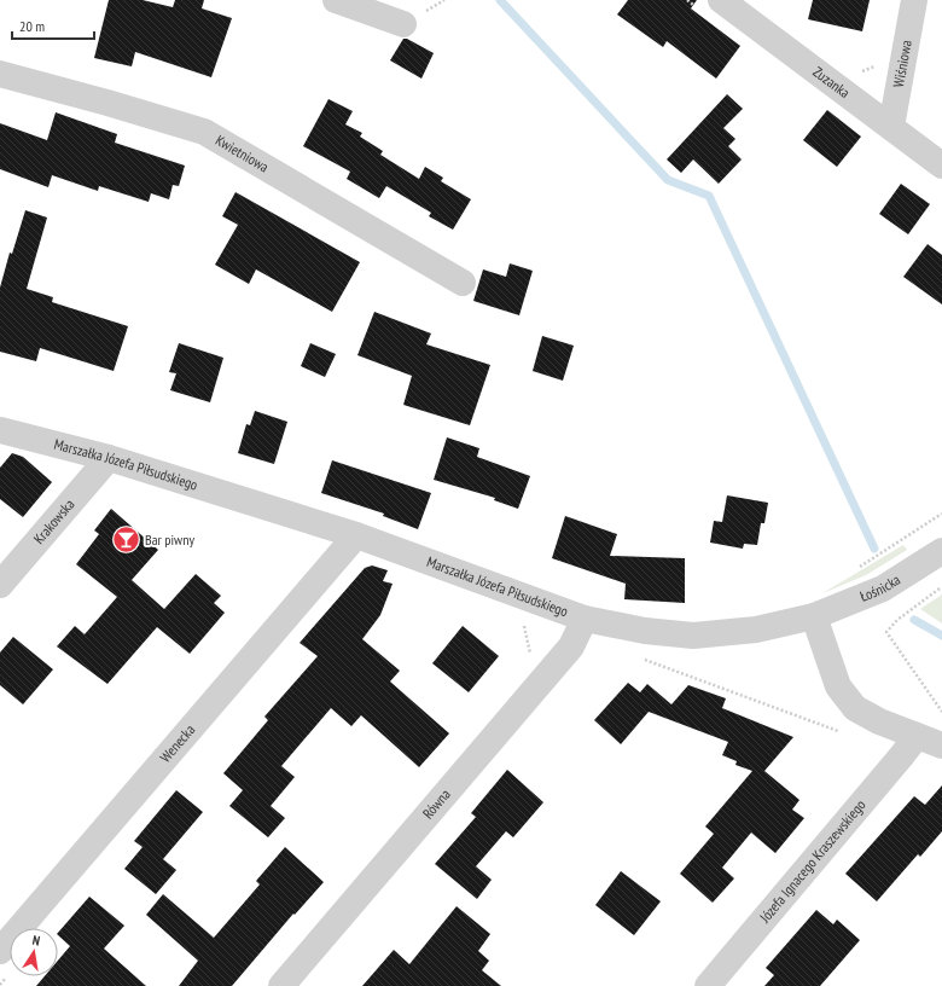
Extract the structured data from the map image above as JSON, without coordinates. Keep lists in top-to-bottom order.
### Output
{
  "streets": {
    "street": [
      "Wiśniowa",
      "Zuzanka",
      "Kwietniowa",
      "Marszałka Józefa Piłsudskiego",
      "Krakowska",
      "Łośnicka",
      "Wenecka",
      "Równa",
      "Józefa Ignacego Kraszewskiego"
    ]
  },
  "crossings": [
    ["Wiśniowa", "Zuzanka"],
    ["Marszałka Józefa Piłsudskiego", "Krakowska"],
    ["Marszałka Józefa Piłsudskiego", "Łośnicka"],
    ["Marszałka Józefa Piłsudskiego", "Wenecka"],
    ["Marszałka Józefa Piłsudskiego", "Równa"]
  ],
  "places": {
    "bar": ["Bar piwny"]
  },
  "scale_bar": "20 m",
  "north": "top"
}
